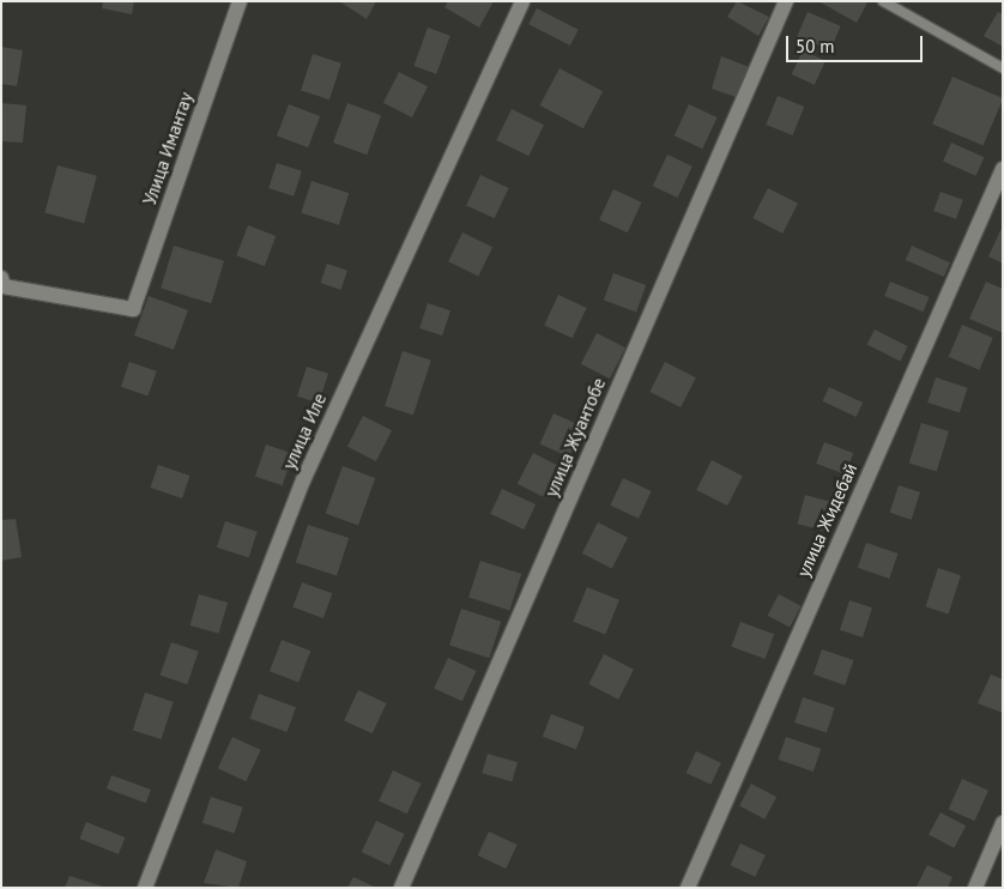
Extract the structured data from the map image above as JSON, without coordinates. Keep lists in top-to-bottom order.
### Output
{
  "streets": {
    "street": [
      "Улица Имантау",
      "улица Иле",
      "улица Жуантобе",
      "улица Жидебай"
    ]
  },
  "scale_bar": "50 m"
}
